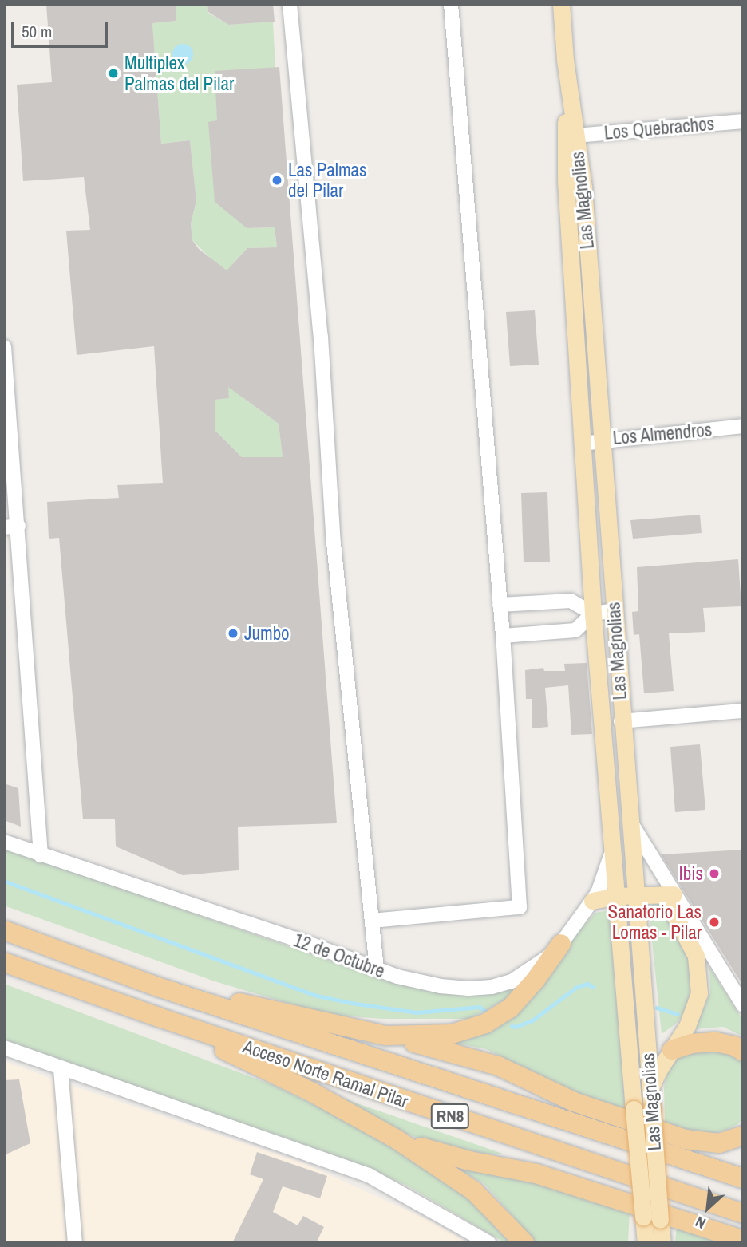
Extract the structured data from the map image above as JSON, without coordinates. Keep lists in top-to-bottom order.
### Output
{
  "streets": {
    "highway": ["Acceso Norte Ramal Pilar", "RN8"],
    "main road": ["Las Magnolias"],
    "street": ["Los Quebrachos", "Los Almendros", "12 de Octubre"]
  },
  "crossings": [
    ["Los Quebrachos", "Las Magnolias"],
    ["Las Magnolias", "Los Almendros"],
    ["Las Magnolias", "12 de Octubre"]
  ],
  "places": [
    "Multiplex Palmas del Pilar",
    "Las Palmas del Pilar",
    "Jumbo",
    "Ibis",
    "Sanatorio Las Lomas - Pilar"
  ],
  "scale_bar": "50 m",
  "north": "bottom left"
}
